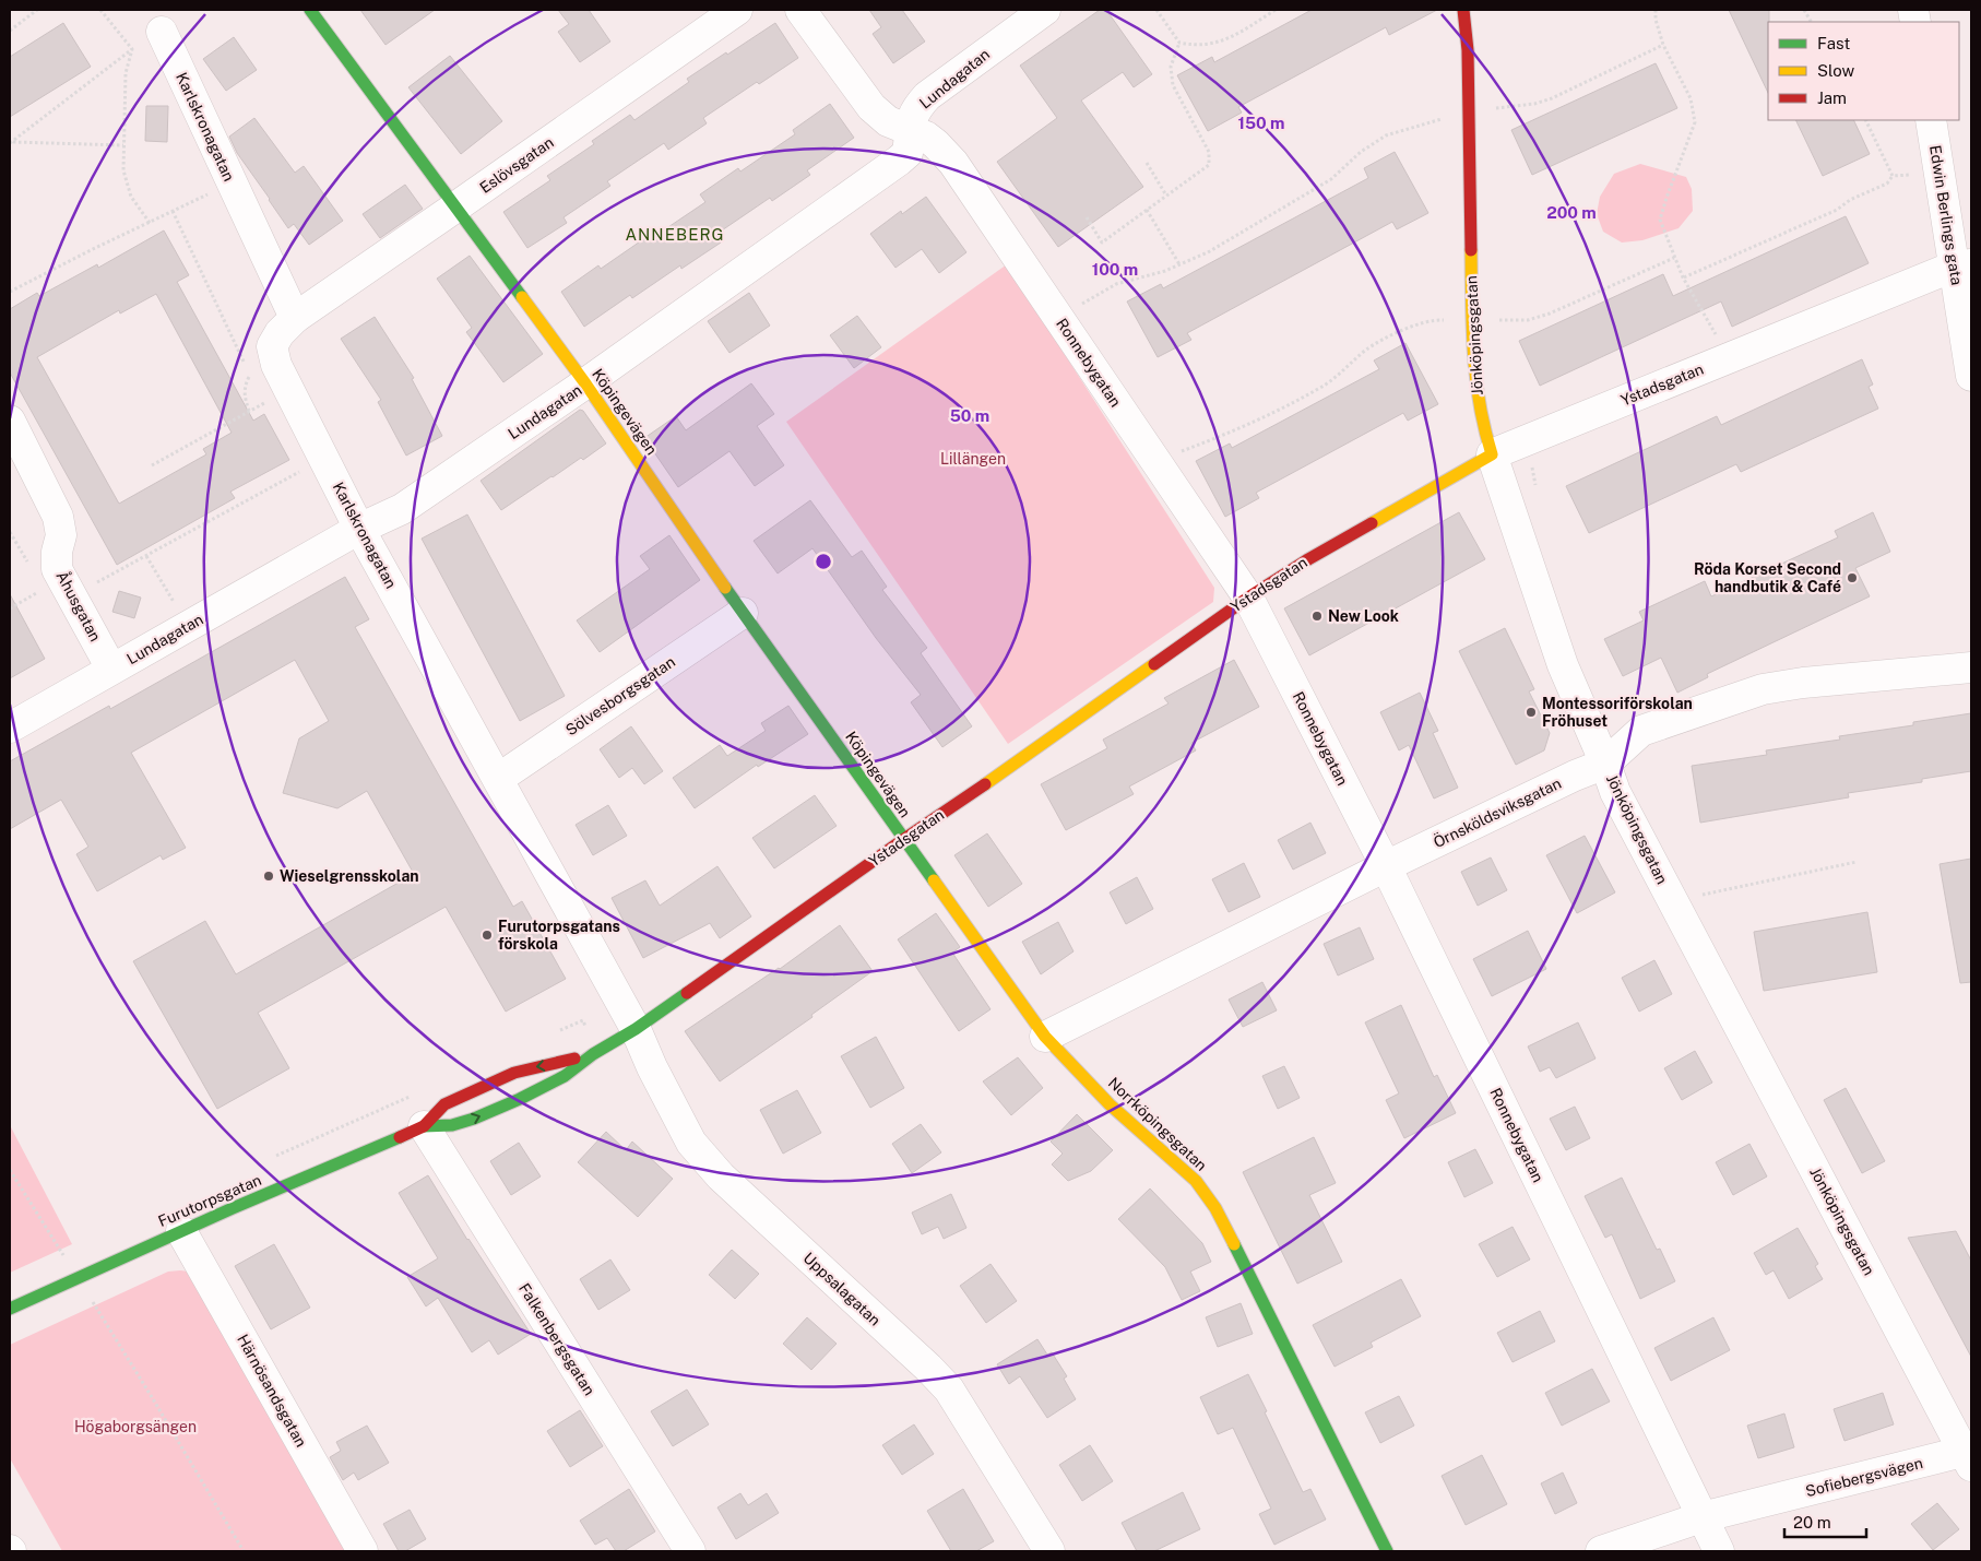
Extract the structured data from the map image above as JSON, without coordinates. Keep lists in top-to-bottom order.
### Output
{
  "streets": {
    "street": [
      "Lundagatan",
      "Karlskronagatan",
      "Eslövsgatan",
      "Edwin Berlings gata",
      "Jönköpingsgatan",
      "Ronnebygatan",
      "Ystadsgatan",
      "Köpingevägen",
      "Åhusgatan",
      "Sölvesborgsgatan",
      "Örnsköldsviksgatan",
      "Norrköpingsgatan",
      "Furutorpsgatan",
      "Uppsalagatan",
      "Falkenbergsgatan",
      "Härnösandsgatan",
      "Sofiebergsvägen"
    ]
  },
  "crossings": [
    ["Lundagatan", "Karlskronagatan"],
    ["Lundagatan", "Ronnebygatan"],
    ["Lundagatan", "Köpingevägen"],
    ["Lundagatan", "Åhusgatan"],
    ["Karlskronagatan", "Eslövsgatan"],
    ["Karlskronagatan", "Ystadsgatan"],
    ["Karlskronagatan", "Sölvesborgsgatan"],
    ["Karlskronagatan", "Furutorpsgatan"],
    ["Karlskronagatan", "Uppsalagatan"],
    ["Eslövsgatan", "Köpingevägen"],
    ["Edwin Berlings gata", "Ystadsgatan"],
    ["Jönköpingsgatan", "Ystadsgatan"],
    ["Jönköpingsgatan", "Örnsköldsviksgatan"],
    ["Jönköpingsgatan", "Sofiebergsvägen"],
    ["Ronnebygatan", "Ystadsgatan"],
    ["Ronnebygatan", "Örnsköldsviksgatan"],
    ["Ronnebygatan", "Sofiebergsvägen"],
    ["Ystadsgatan", "Köpingevägen"],
    ["Ystadsgatan", "Norrköpingsgatan"],
    ["Ystadsgatan", "Furutorpsgatan"],
    ["Ystadsgatan", "Uppsalagatan"],
    ["Köpingevägen", "Sölvesborgsgatan"],
    ["Köpingevägen", "Norrköpingsgatan"],
    ["Örnsköldsviksgatan", "Norrköpingsgatan"],
    ["Furutorpsgatan", "Uppsalagatan"],
    ["Furutorpsgatan", "Falkenbergsgatan"],
    ["Furutorpsgatan", "Härnösandsgatan"]
  ],
  "districts": ["ANNEBERG"],
  "parks": ["Lillängen", "Högaborgsängen"],
  "places": [
    "Röda Korset Second handbutik & Café",
    "New Look",
    "Montessoriförskolan Fröhuset",
    "Wieselgrensskolan",
    "Furutorpsgatans förskola"
  ],
  "legend": ["Fast", "Slow", "Jam"],
  "scale_bar": "20 m",
  "rings": [
    "150 m",
    "200 m",
    "100 m",
    "50 m"
  ]
}
